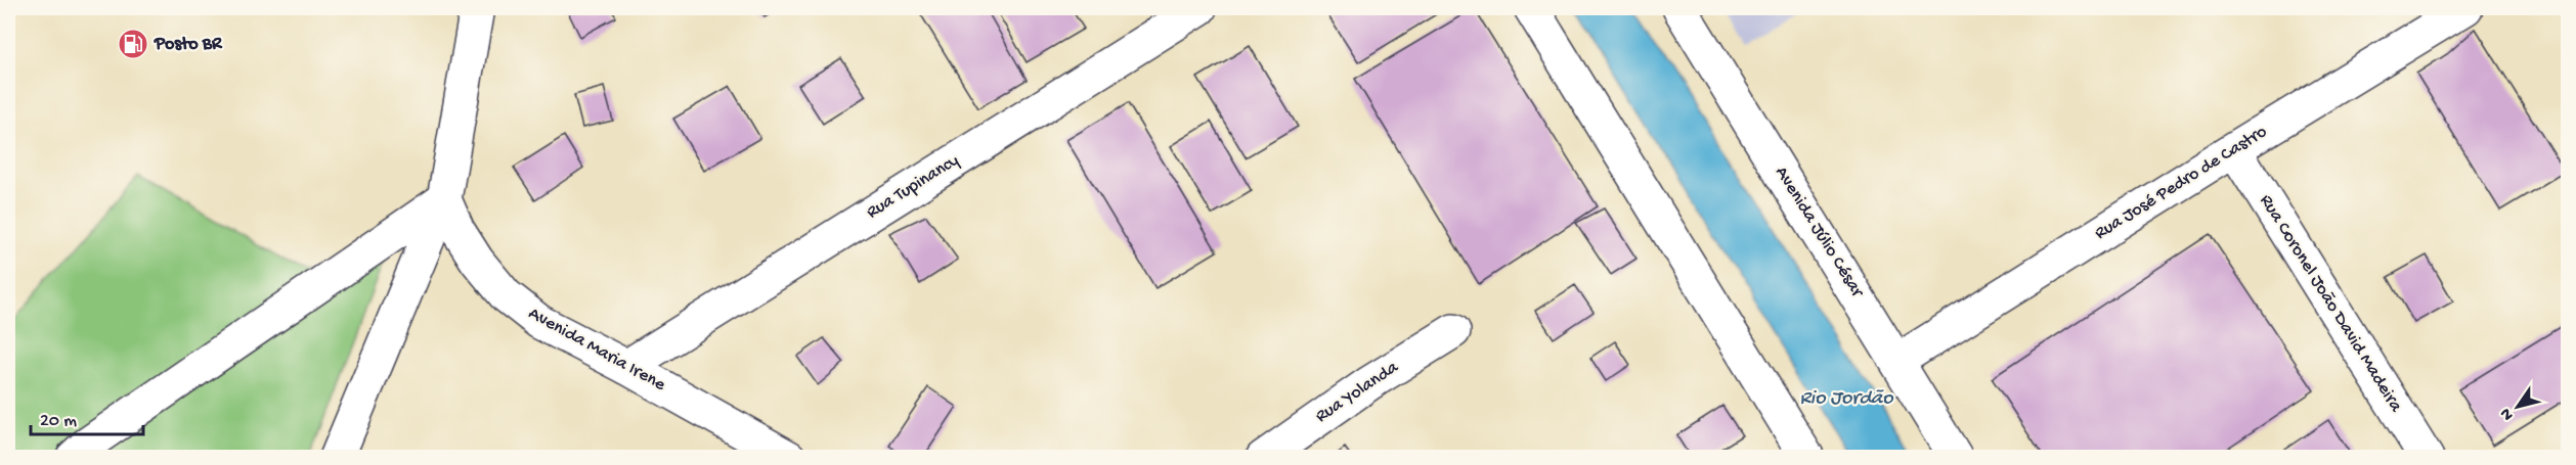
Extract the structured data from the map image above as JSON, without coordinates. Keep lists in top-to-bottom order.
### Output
{
  "streets": {
    "street": [
      "Rua José Pedro de Castro",
      "Rua Tupinancy",
      "Avenida Júlio César",
      "Rua Coronel João David Madeira",
      "Avenida Maria Irene",
      "Rua Yolanda"
    ]
  },
  "crossings": [
    ["Rua José Pedro de Castro", "Avenida Júlio César"],
    ["Rua José Pedro de Castro", "Rua Coronel João David Madeira"],
    ["Rua Tupinancy", "Avenida Maria Irene"]
  ],
  "water": ["Rio Jordão"],
  "places": {
    "fuel station": ["Posto BR"]
  },
  "scale_bar": "20 m",
  "north": "bottom left"
}
